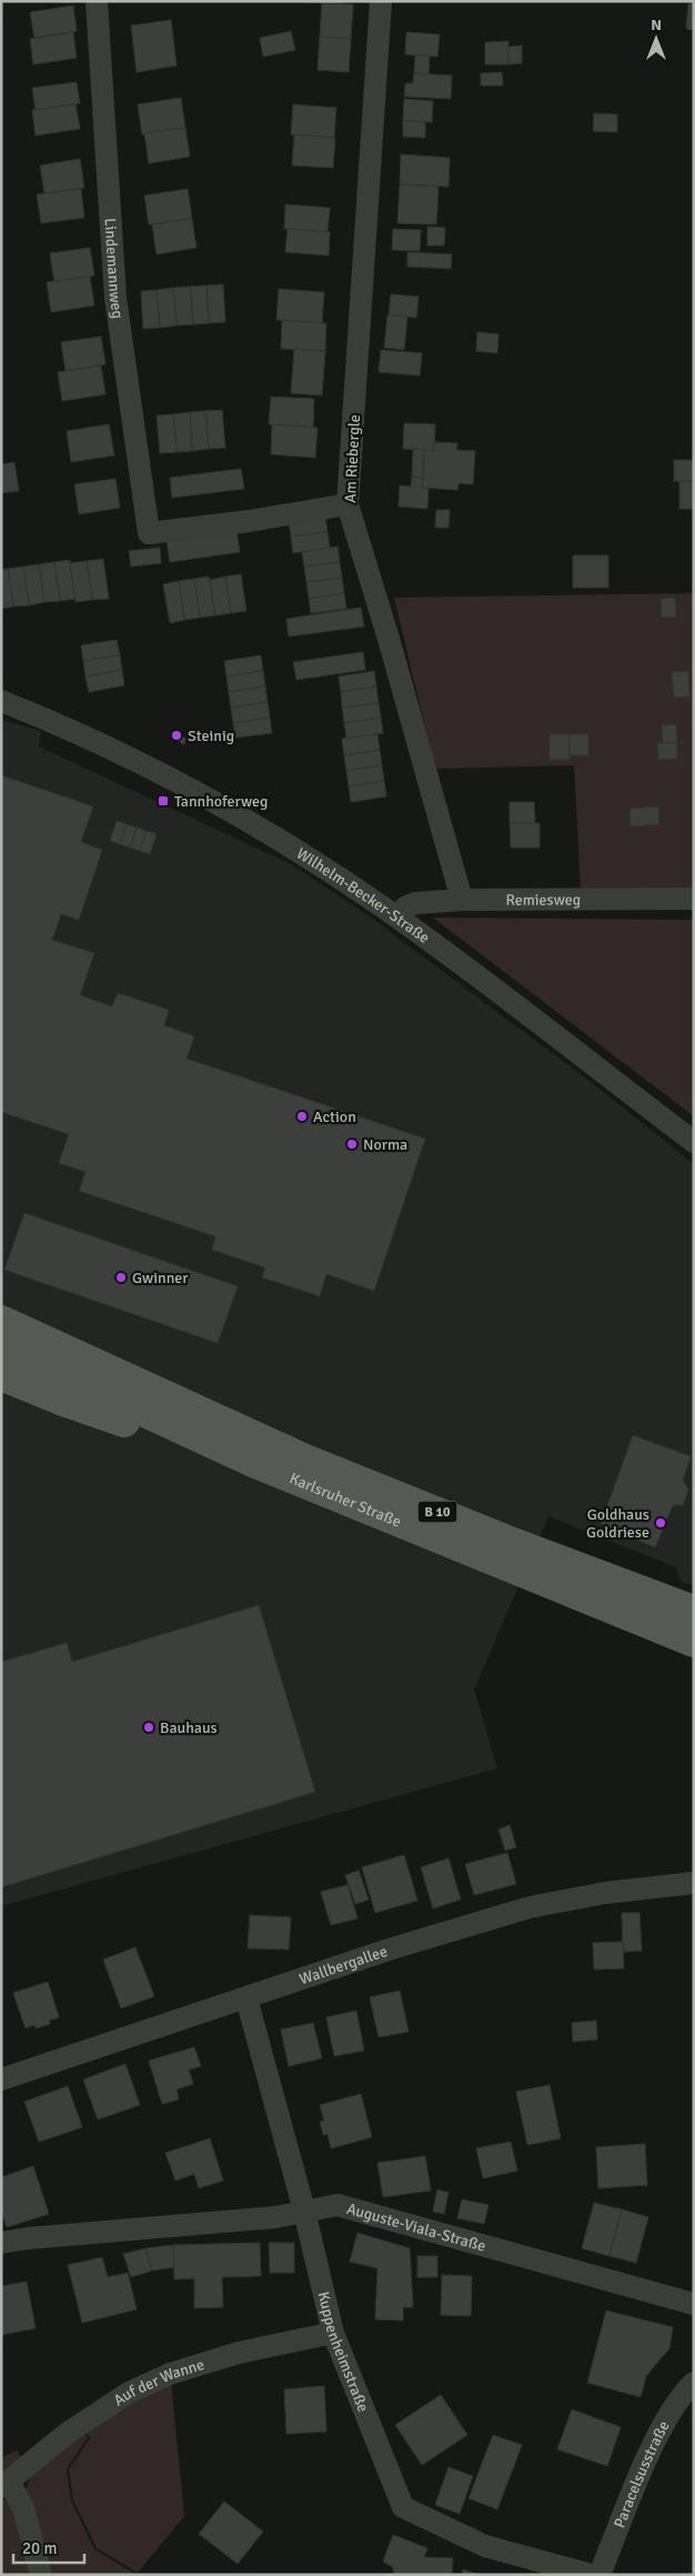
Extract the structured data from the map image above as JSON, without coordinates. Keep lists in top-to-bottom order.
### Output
{
  "streets": {
    "main road": ["Karlsruher Straße", "B 10"],
    "street": [
      "Lindemannweg",
      "Am Riebergle",
      "Wilhelm-Becker-Straße",
      "Remiesweg",
      "Wallbergallee",
      "Auguste-Viala-Straße",
      "Kuppenheimstraße",
      "Auf der Wanne",
      "Paracelsusstraße"
    ]
  },
  "crossings": [
    ["Lindemannweg", "Am Riebergle"],
    ["Am Riebergle", "Remiesweg"],
    ["Wilhelm-Becker-Straße", "Remiesweg"],
    ["Wallbergallee", "Kuppenheimstraße"],
    ["Auguste-Viala-Straße", "Kuppenheimstraße"],
    ["Kuppenheimstraße", "Auf der Wanne"]
  ],
  "places": {
    "other": [
      "Steinig",
      "Action",
      "Norma",
      "Gwinner",
      "Goldhaus Goldriese",
      "Bauhaus"
    ],
    "transit": ["Tannhoferweg"]
  },
  "scale_bar": "20 m",
  "north": "top"
}
